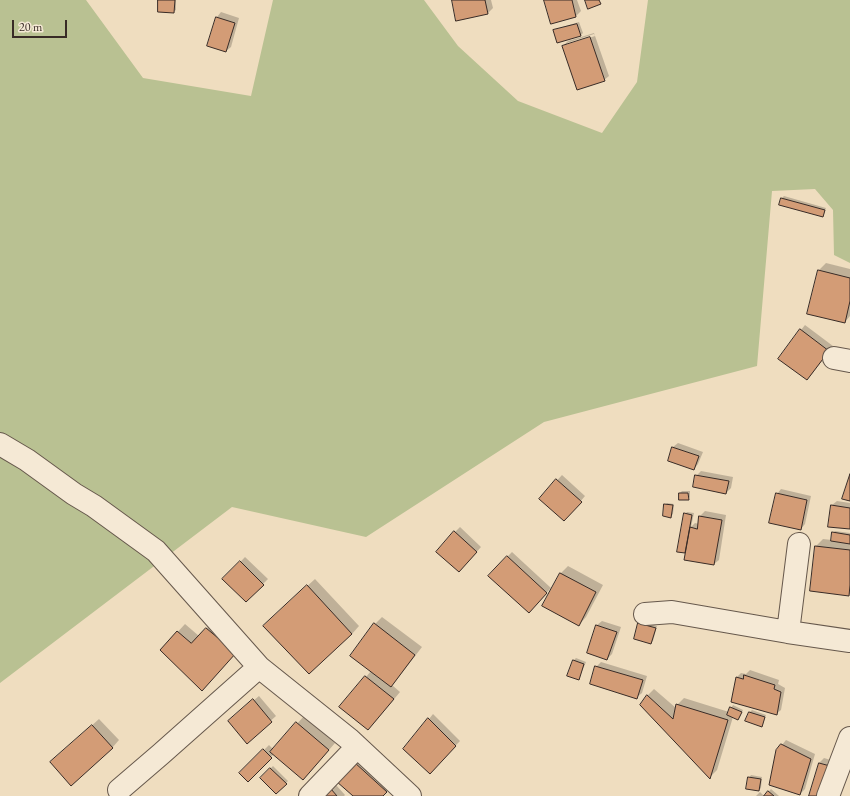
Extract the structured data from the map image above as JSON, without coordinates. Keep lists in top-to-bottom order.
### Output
{
  "scale_bar": "20 m"
}
